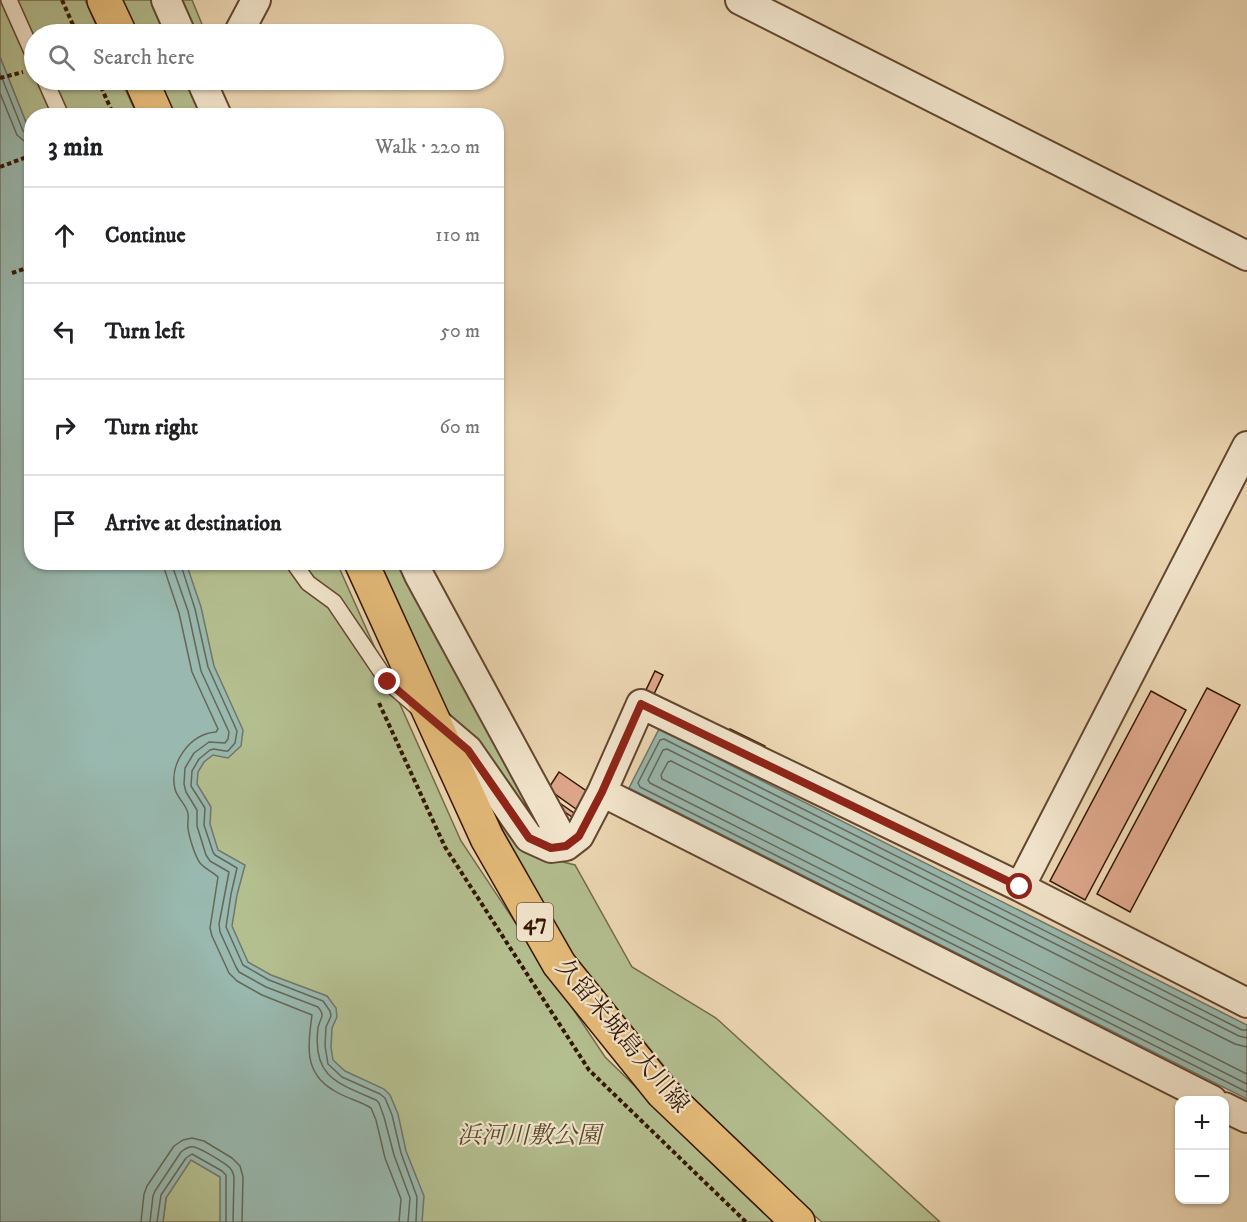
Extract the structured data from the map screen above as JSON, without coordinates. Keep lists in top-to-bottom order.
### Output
{
  "streets": {
    "main road": ["47", "久留米城島大川線"]
  },
  "parks": ["浜河川敷公園"],
  "page": {
    "search": "Search here",
    "heading": ["3 min", "Walk · 220 m"],
    "list": [
      ["Continue", "110 m"],
      ["Turn left", "50 m"],
      ["Turn right", "60 m"],
      "Arrive at destination"
    ],
    "map_buttons": ["+", "−"]
  }
}
